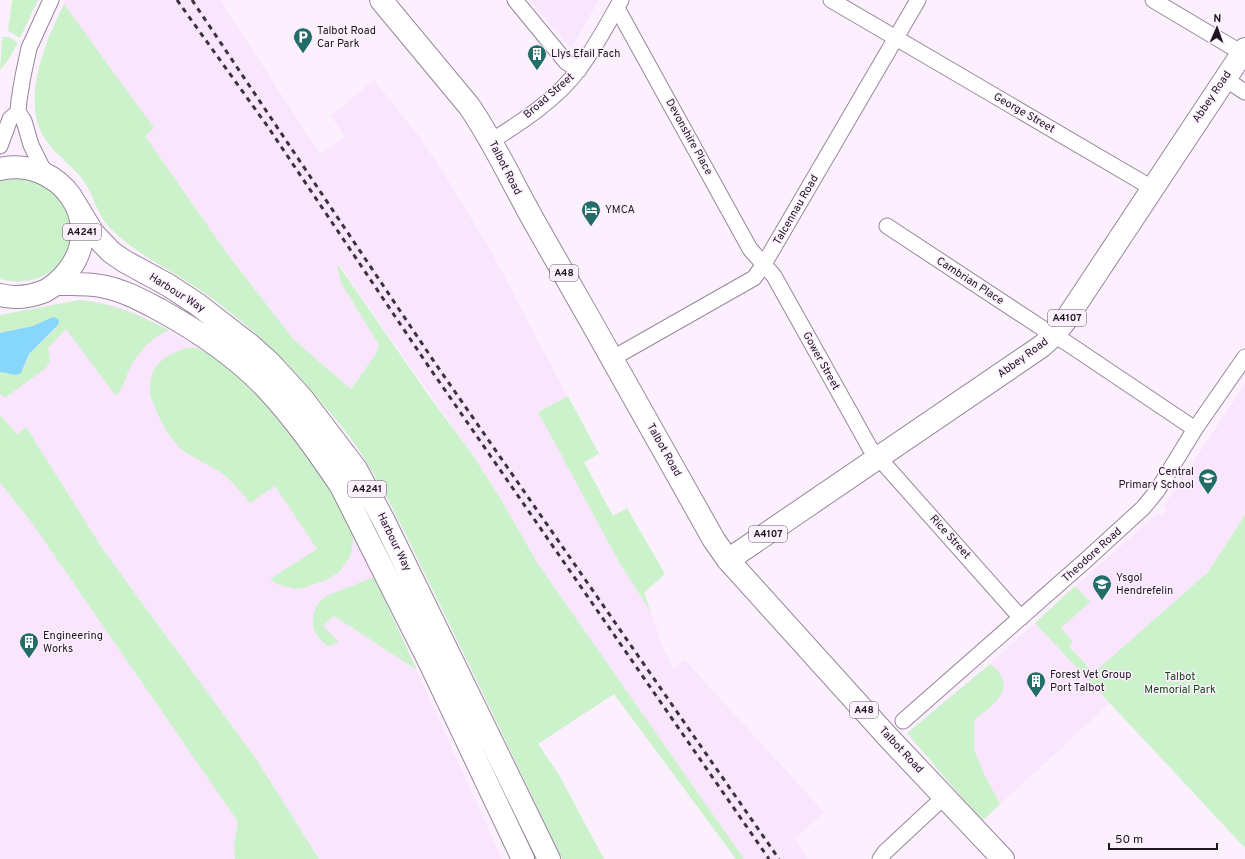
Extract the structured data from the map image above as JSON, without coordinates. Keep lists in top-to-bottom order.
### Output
{
  "streets": {
    "main road": [
      "Abbey Road",
      "Talbot Road",
      "A4241",
      "A48",
      "Harbour Way",
      "A4107"
    ],
    "street": [
      "Broad Street",
      "George Street",
      "Devonshire Place",
      "Talcennau Road",
      "Cambrian Place",
      "Gower Street",
      "Rice Street",
      "Theodore Road"
    ]
  },
  "crossings": [
    ["Broad Street", "Devonshire Place"],
    ["Broad Street", "Talbot Road"],
    ["Abbey Road", "George Street"],
    ["Abbey Road", "Talbot Road"],
    ["Abbey Road", "Cambrian Place"],
    ["Abbey Road", "Gower Street"],
    ["Abbey Road", "Rice Street"],
    ["George Street", "Talcennau Road"],
    ["Devonshire Place", "Talcennau Road"],
    ["Devonshire Place", "Gower Street"],
    ["Talbot Road", "Talcennau Road"],
    ["Talcennau Road", "Gower Street"],
    ["A4241", "Harbour Way"],
    ["Cambrian Place", "Theodore Road"],
    ["Gower Street", "Rice Street"],
    ["Rice Street", "Theodore Road"]
  ],
  "parks": ["Talbot Memorial Park"],
  "places": {
    "parking": ["Talbot Road Car Park"],
    "building": ["Llys Efail Fach", "Engineering Works", "Forest Vet Group Port Talbot"],
    "hotel": ["YMCA"],
    "school or university": ["Central Primary School", "Ysgol Hendrefelin"]
  },
  "scale_bar": "50 m",
  "north": "top"
}
